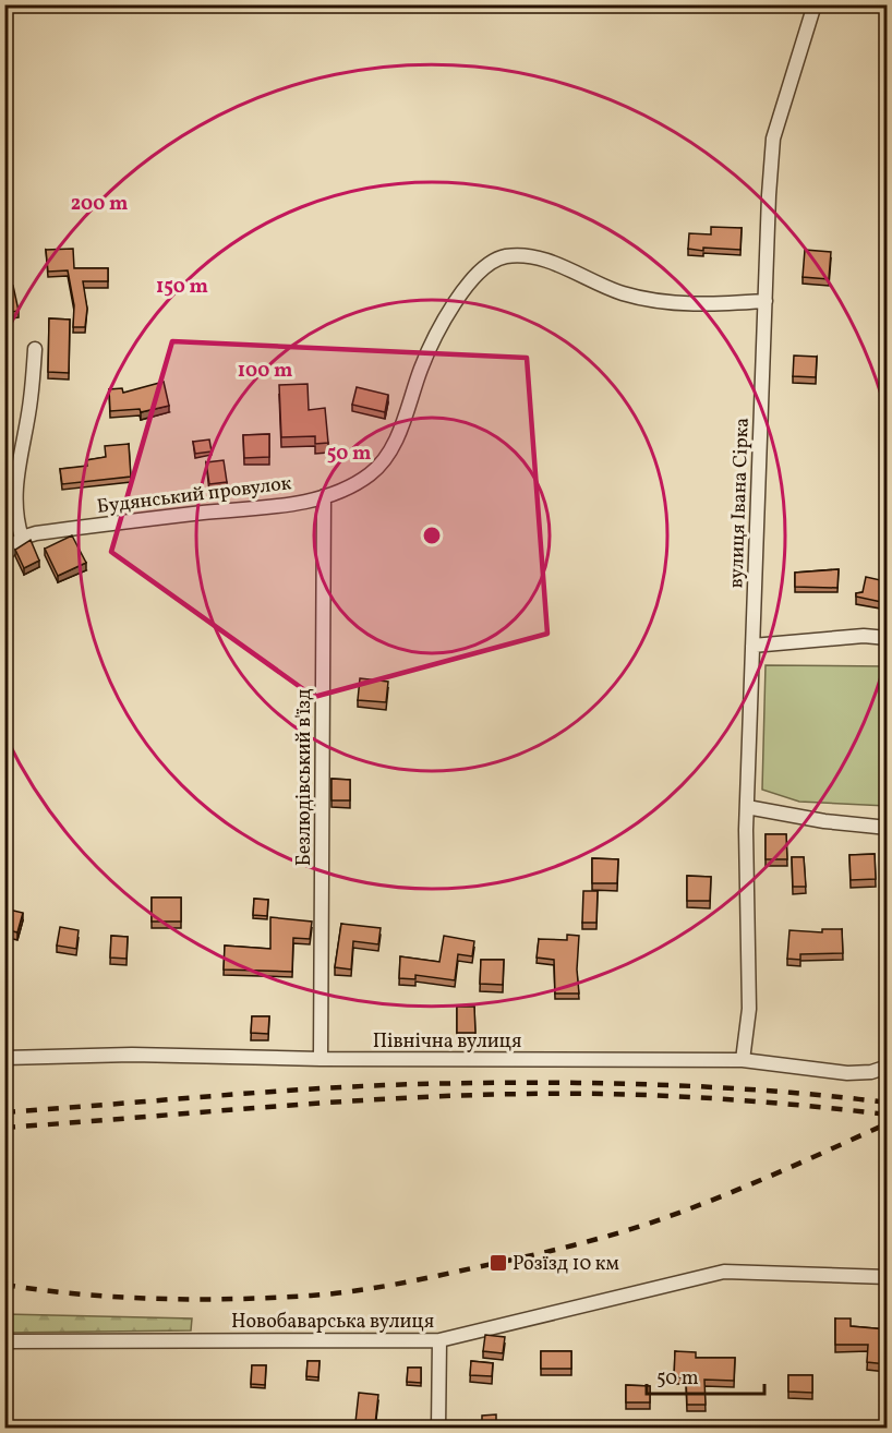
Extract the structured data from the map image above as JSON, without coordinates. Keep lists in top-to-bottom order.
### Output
{
  "streets": {
    "street": [
      "Будянський провулок",
      "вулиця Івана Сірка",
      "Безлюдівський в'їзд",
      "Північна вулиця",
      "Новобаварська вулиця"
    ]
  },
  "crossings": [
    ["Будянський провулок", "вулиця Івана Сірка"],
    ["Будянський провулок", "Безлюдівський в'їзд"],
    ["вулиця Івана Сірка", "Північна вулиця"],
    ["Безлюдівський в'їзд", "Північна вулиця"]
  ],
  "places": {
    "transit": ["Розїзд 10 км"]
  },
  "scale_bar": "50 m",
  "rings": [
    "200 m",
    "150 m",
    "100 m",
    "50 m"
  ]
}
